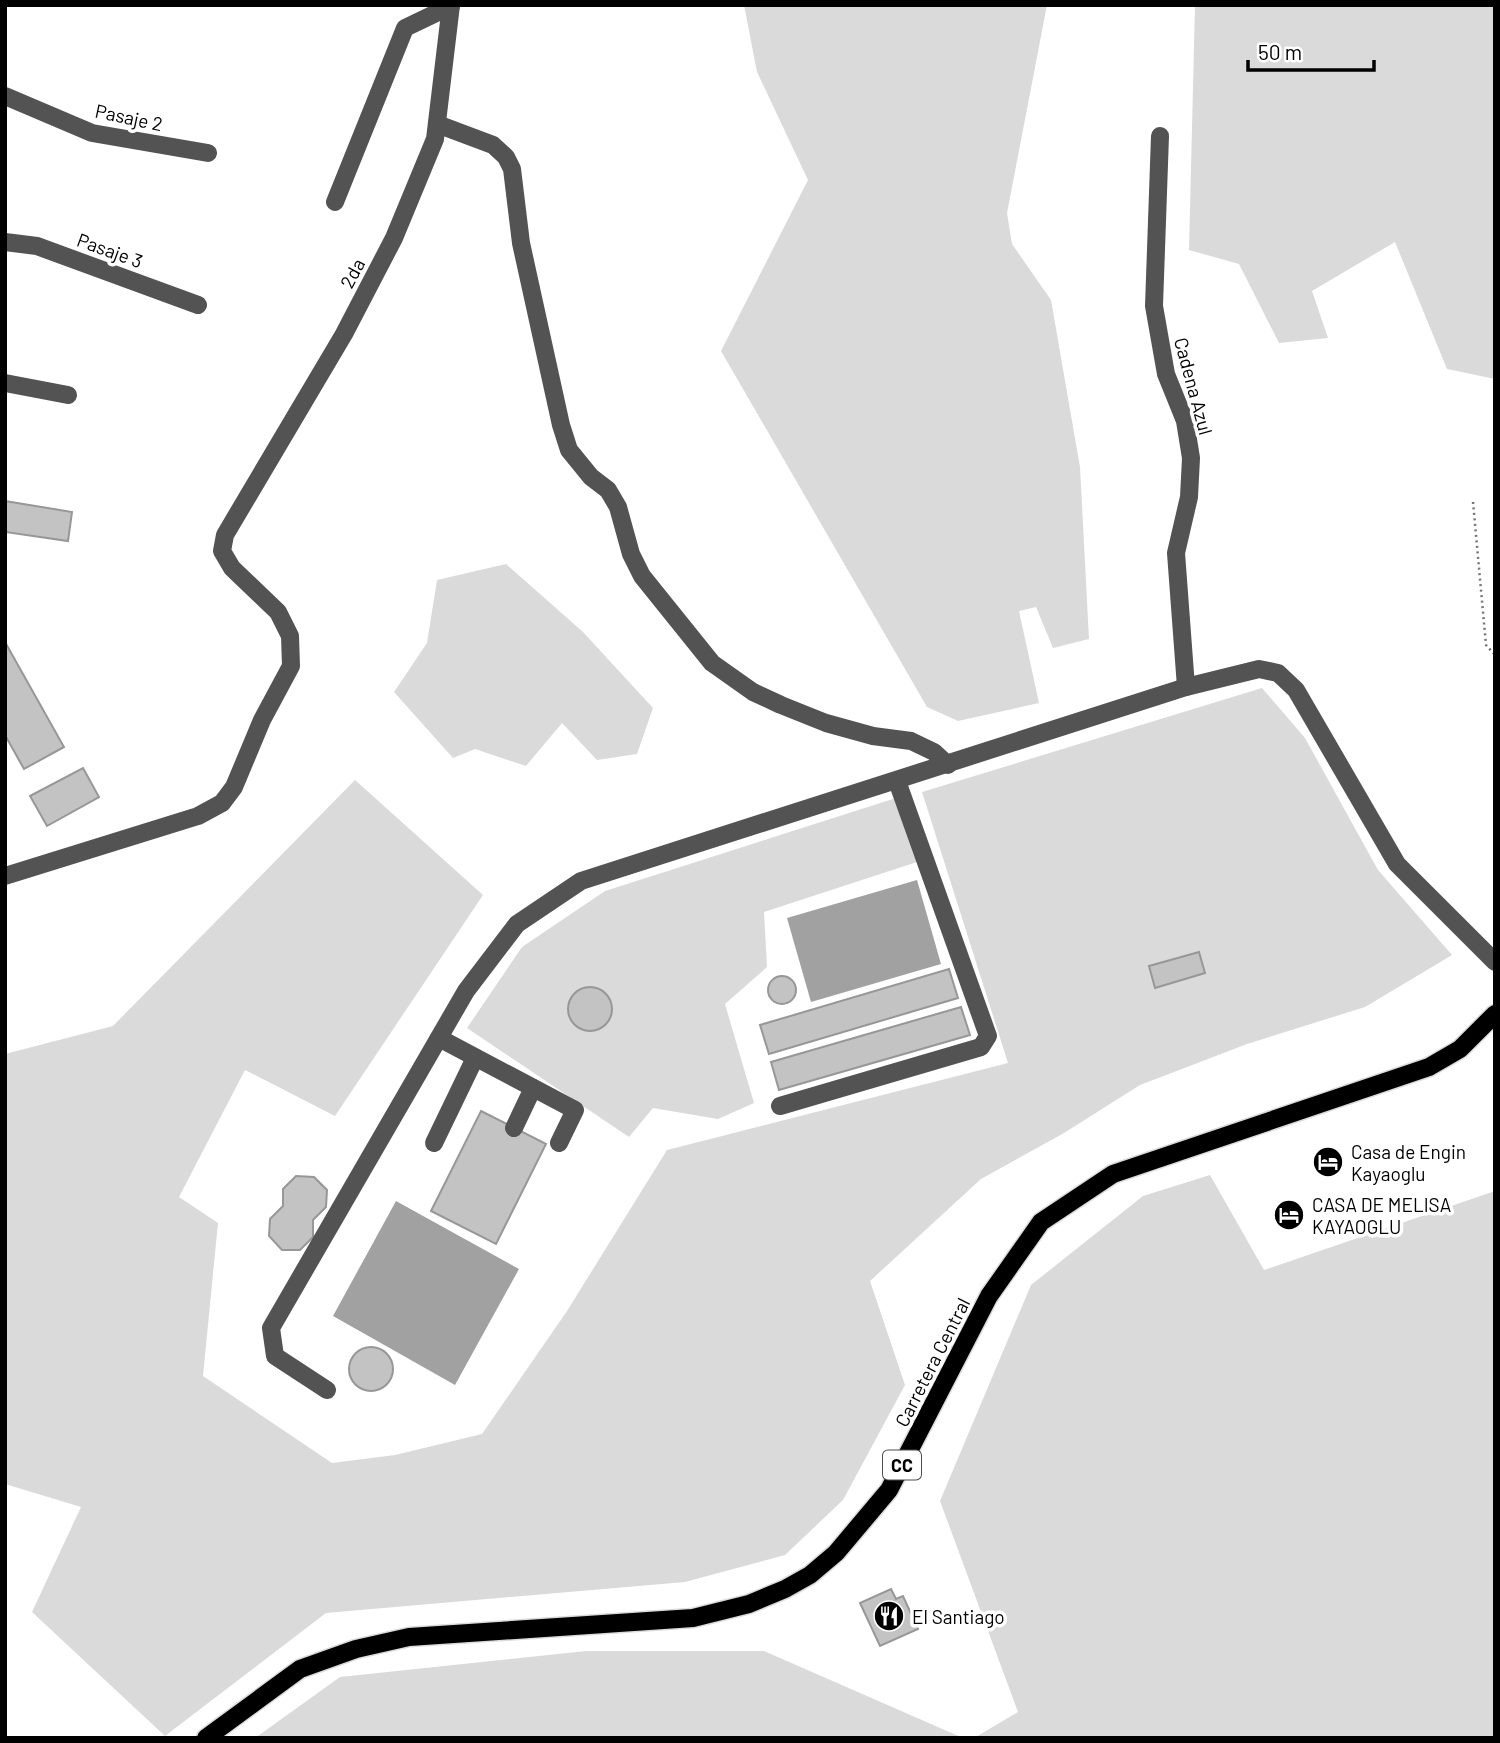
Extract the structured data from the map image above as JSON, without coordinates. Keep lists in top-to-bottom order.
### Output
{
  "streets": {
    "main road": ["Carretera Central", "CC"],
    "street": [
      "Pasaje 2",
      "Pasaje 3",
      "2da",
      "Cadena Azul"
    ]
  },
  "places": {
    "hotel": ["Casa de Engin Kayaoglu", "CASA DE MELISA KAYAOGLU"],
    "restaurant": ["El Santiago"]
  },
  "scale_bar": "50 m"
}
